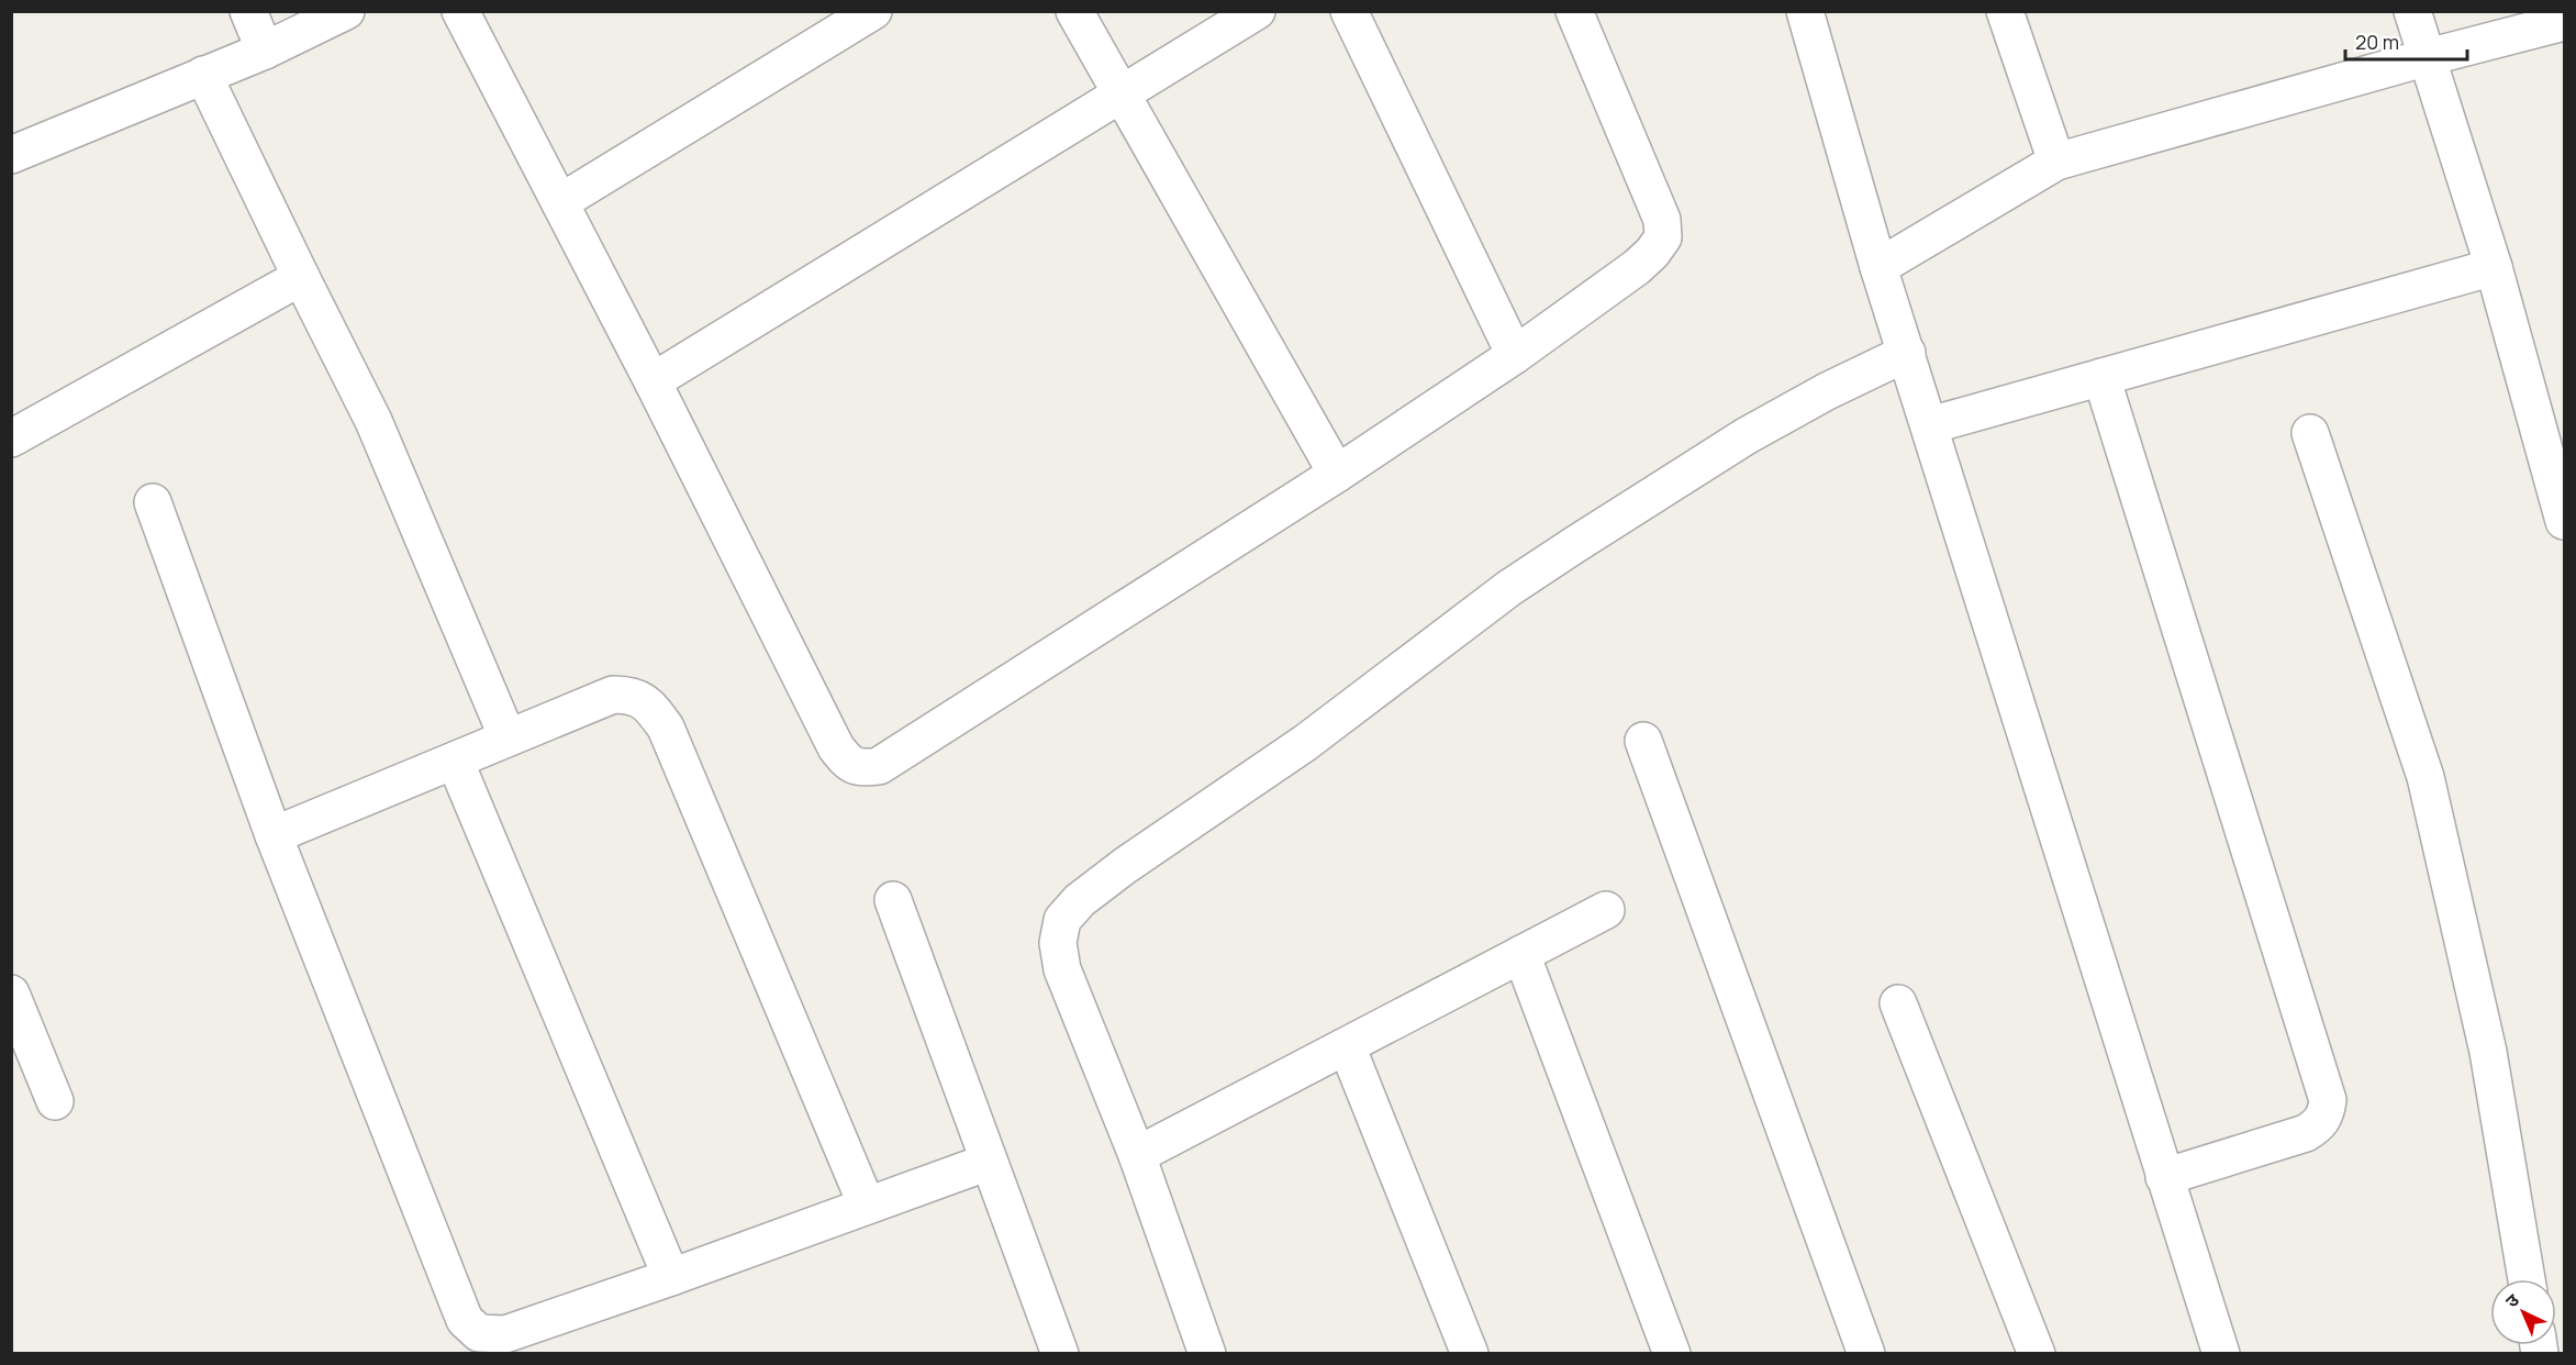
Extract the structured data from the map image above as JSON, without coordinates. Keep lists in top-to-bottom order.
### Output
{
  "scale_bar": "20 m",
  "north": "top left"
}
